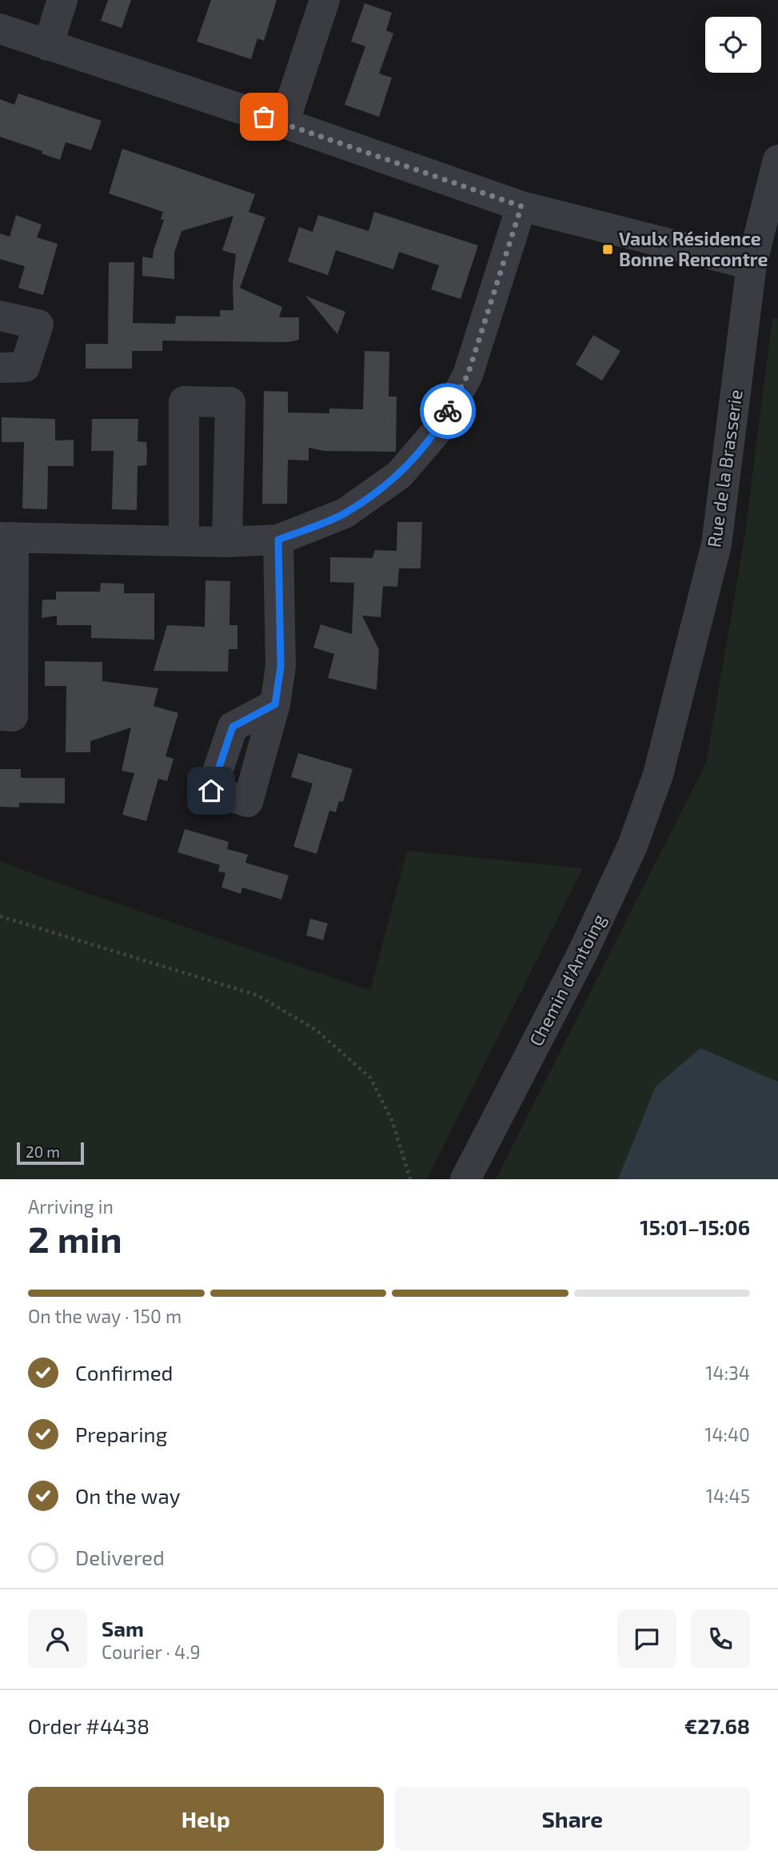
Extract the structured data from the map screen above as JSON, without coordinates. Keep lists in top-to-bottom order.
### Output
{
  "streets": {
    "street": ["Rue de la Brasserie", "Chemin d'Antoing"]
  },
  "crossings": [
    ["Rue de la Brasserie", "Chemin d'Antoing"]
  ],
  "places": {
    "transit": ["Vaulx Résidence Bonne Rencontre"]
  },
  "scale_bar": "20 m",
  "page": {
    "scale": "20 m",
    "heading": ["2 min", "Arriving in", "15:01–15:06"],
    "panel": [
      "Sam",
      "Courier · 4.9",
      "Order #4438",
      "€27.68"
    ],
    "bar": "On the way · 150 m",
    "list": [
      ["Confirmed", "14:34"],
      ["Preparing", "14:40"],
      ["On the way", "14:45"],
      "Delivered"
    ],
    "buttons": ["Help", "Share"]
  }
}
